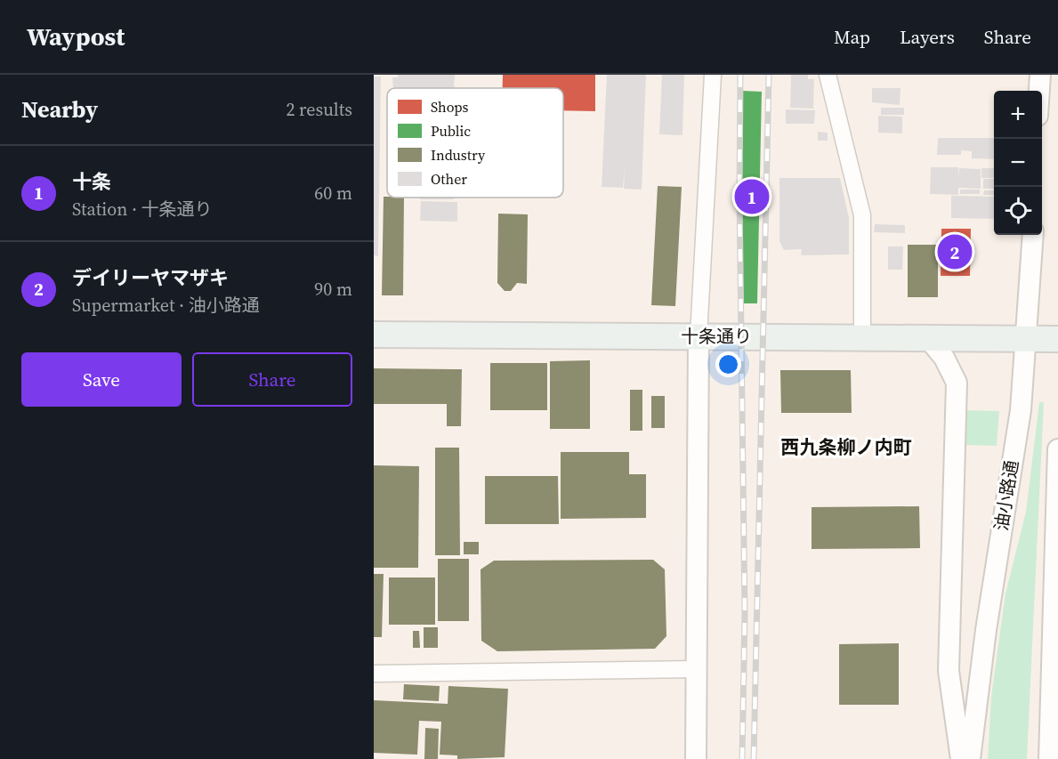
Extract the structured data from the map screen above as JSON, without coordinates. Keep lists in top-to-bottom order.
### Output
{
  "streets": {
    "main road": ["十条通り"],
    "street": ["油小路通"]
  },
  "crossings": [
    ["十条通り", "油小路通"]
  ],
  "districts": ["西九条柳ノ内町"],
  "legend": [
    "Shops",
    "Public",
    "Industry",
    "Other"
  ],
  "page": {
    "header": "Waypost",
    "nav": ["Map", "Layers", "Share"],
    "heading": ["Nearby", "2 results"],
    "map_buttons": ["+", "−"],
    "list": [
      {
        "mark": "1",
        "name": "十条",
        "note": "Station · 十条通り",
        "value": "60 m"
      },
      {
        "mark": "2",
        "name": "デイリーヤマザキ",
        "note": "Supermarket · 油小路通",
        "value": "90 m"
      }
    ],
    "pins": ["1", "2"],
    "buttons": ["Save", "Share"]
  }
}
